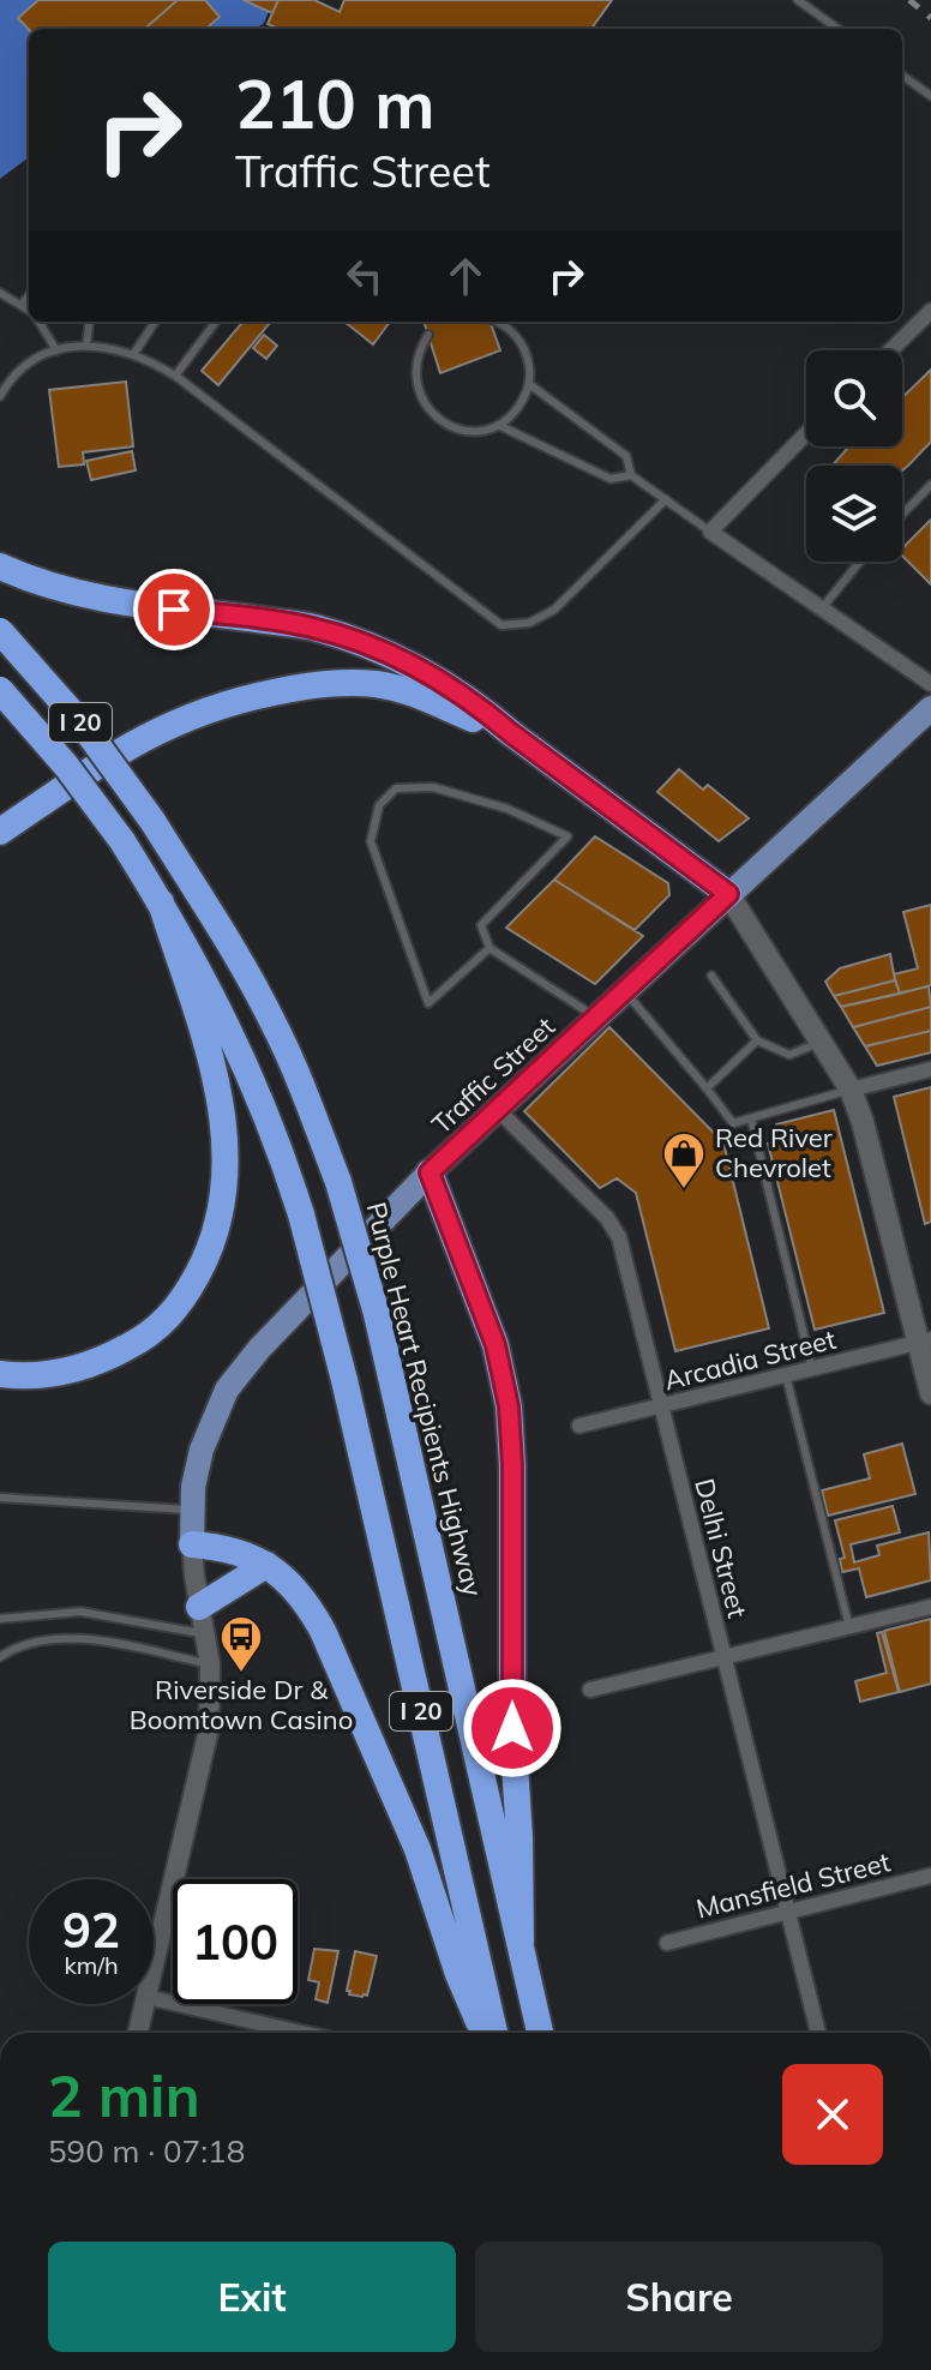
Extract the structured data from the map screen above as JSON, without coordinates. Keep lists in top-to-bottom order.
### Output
{
  "streets": {
    "highway": ["I 20", "Purple Heart Recipients Highway"],
    "main road": ["Traffic Street"],
    "street": ["Arcadia Street", "Delhi Street", "Mansfield Street"]
  },
  "crossings": [
    ["Traffic Street", "Delhi Street"],
    ["Arcadia Street", "Delhi Street"],
    ["Delhi Street", "Mansfield Street"]
  ],
  "places": {
    "shop": ["Red River Chevrolet"],
    "bus stop": ["Riverside Dr & Boomtown Casino"]
  },
  "page": {
    "turn": ["210 m", "Traffic Street"],
    "speed": "92 km/h",
    "limit": "100",
    "heading": ["2 min", "590 m · 07:18"],
    "buttons": ["Exit", "Share"]
  }
}
